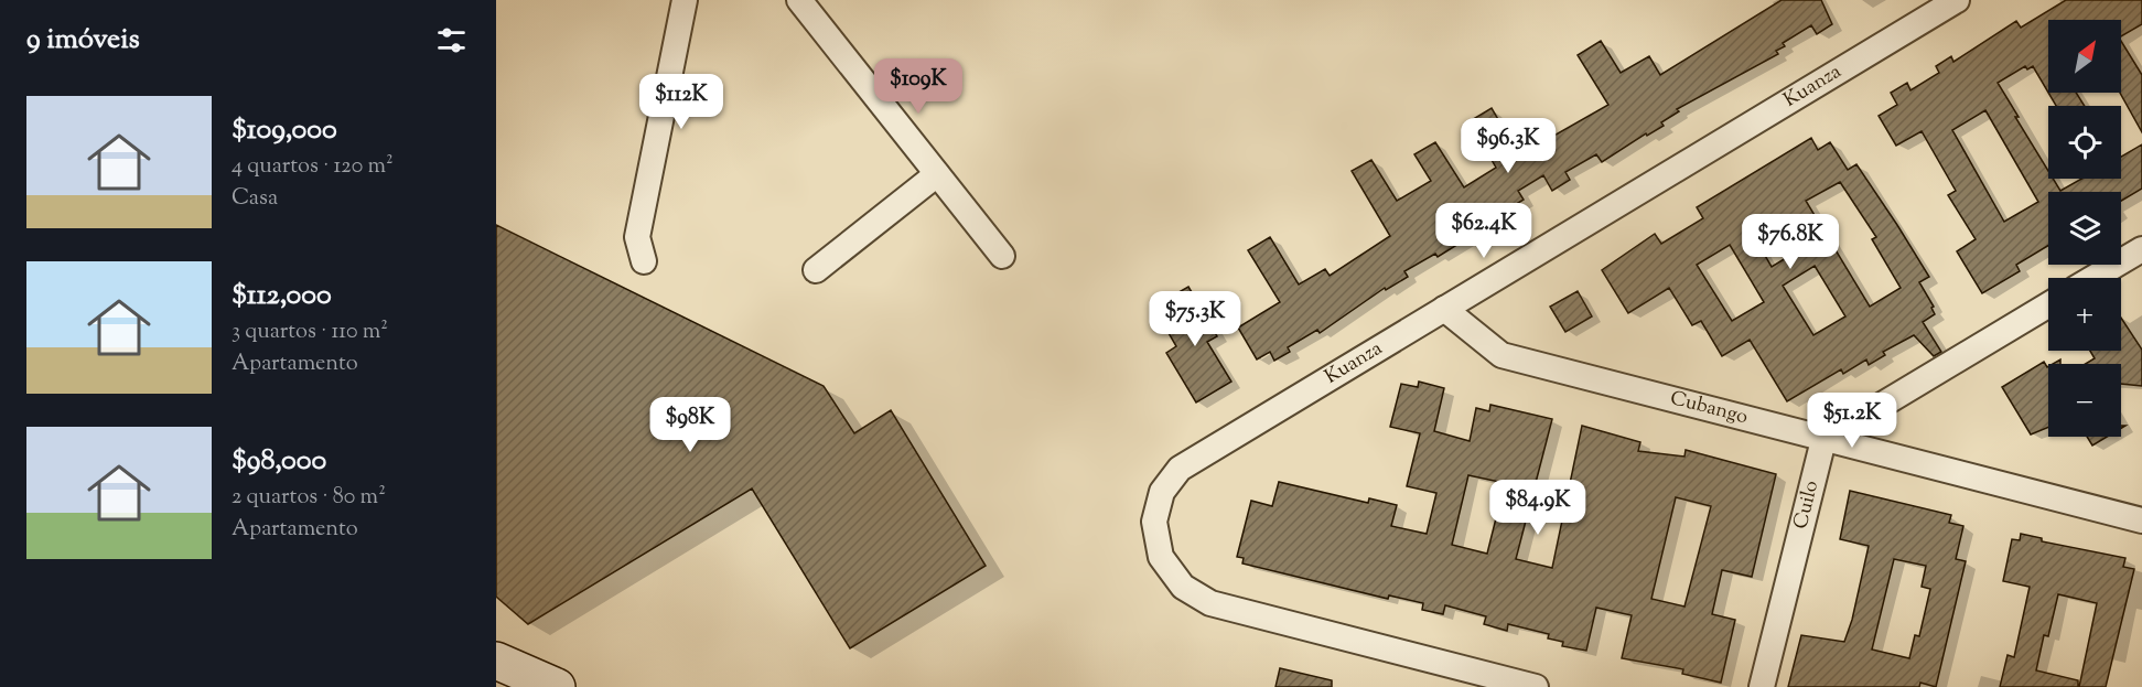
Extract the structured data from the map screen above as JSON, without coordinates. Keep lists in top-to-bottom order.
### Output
{
  "streets": {
    "street": ["Kuanza", "Cubango", "Cuilo"]
  },
  "crossings": [
    ["Kuanza", "Cubango"],
    ["Cubango", "Cuilo"]
  ],
  "north": "top right",
  "page": {
    "heading": "9 imóveis",
    "map_buttons": ["+", "−"],
    "price": [
      "$109K",
      "$112K",
      "$96.3K",
      "$62.4K",
      "$76.8K",
      "$75.3K",
      "$51.2K",
      "$98K",
      "$84.9K"
    ],
    "list": [
      {
        "name": "$109,000",
        "note": "4 quartos · 120 m² · Casa"
      },
      {
        "name": "$112,000",
        "note": "3 quartos · 110 m² · Apartamento"
      },
      {
        "name": "$98,000",
        "note": "2 quartos · 80 m² · Apartamento"
      }
    ]
  }
}
